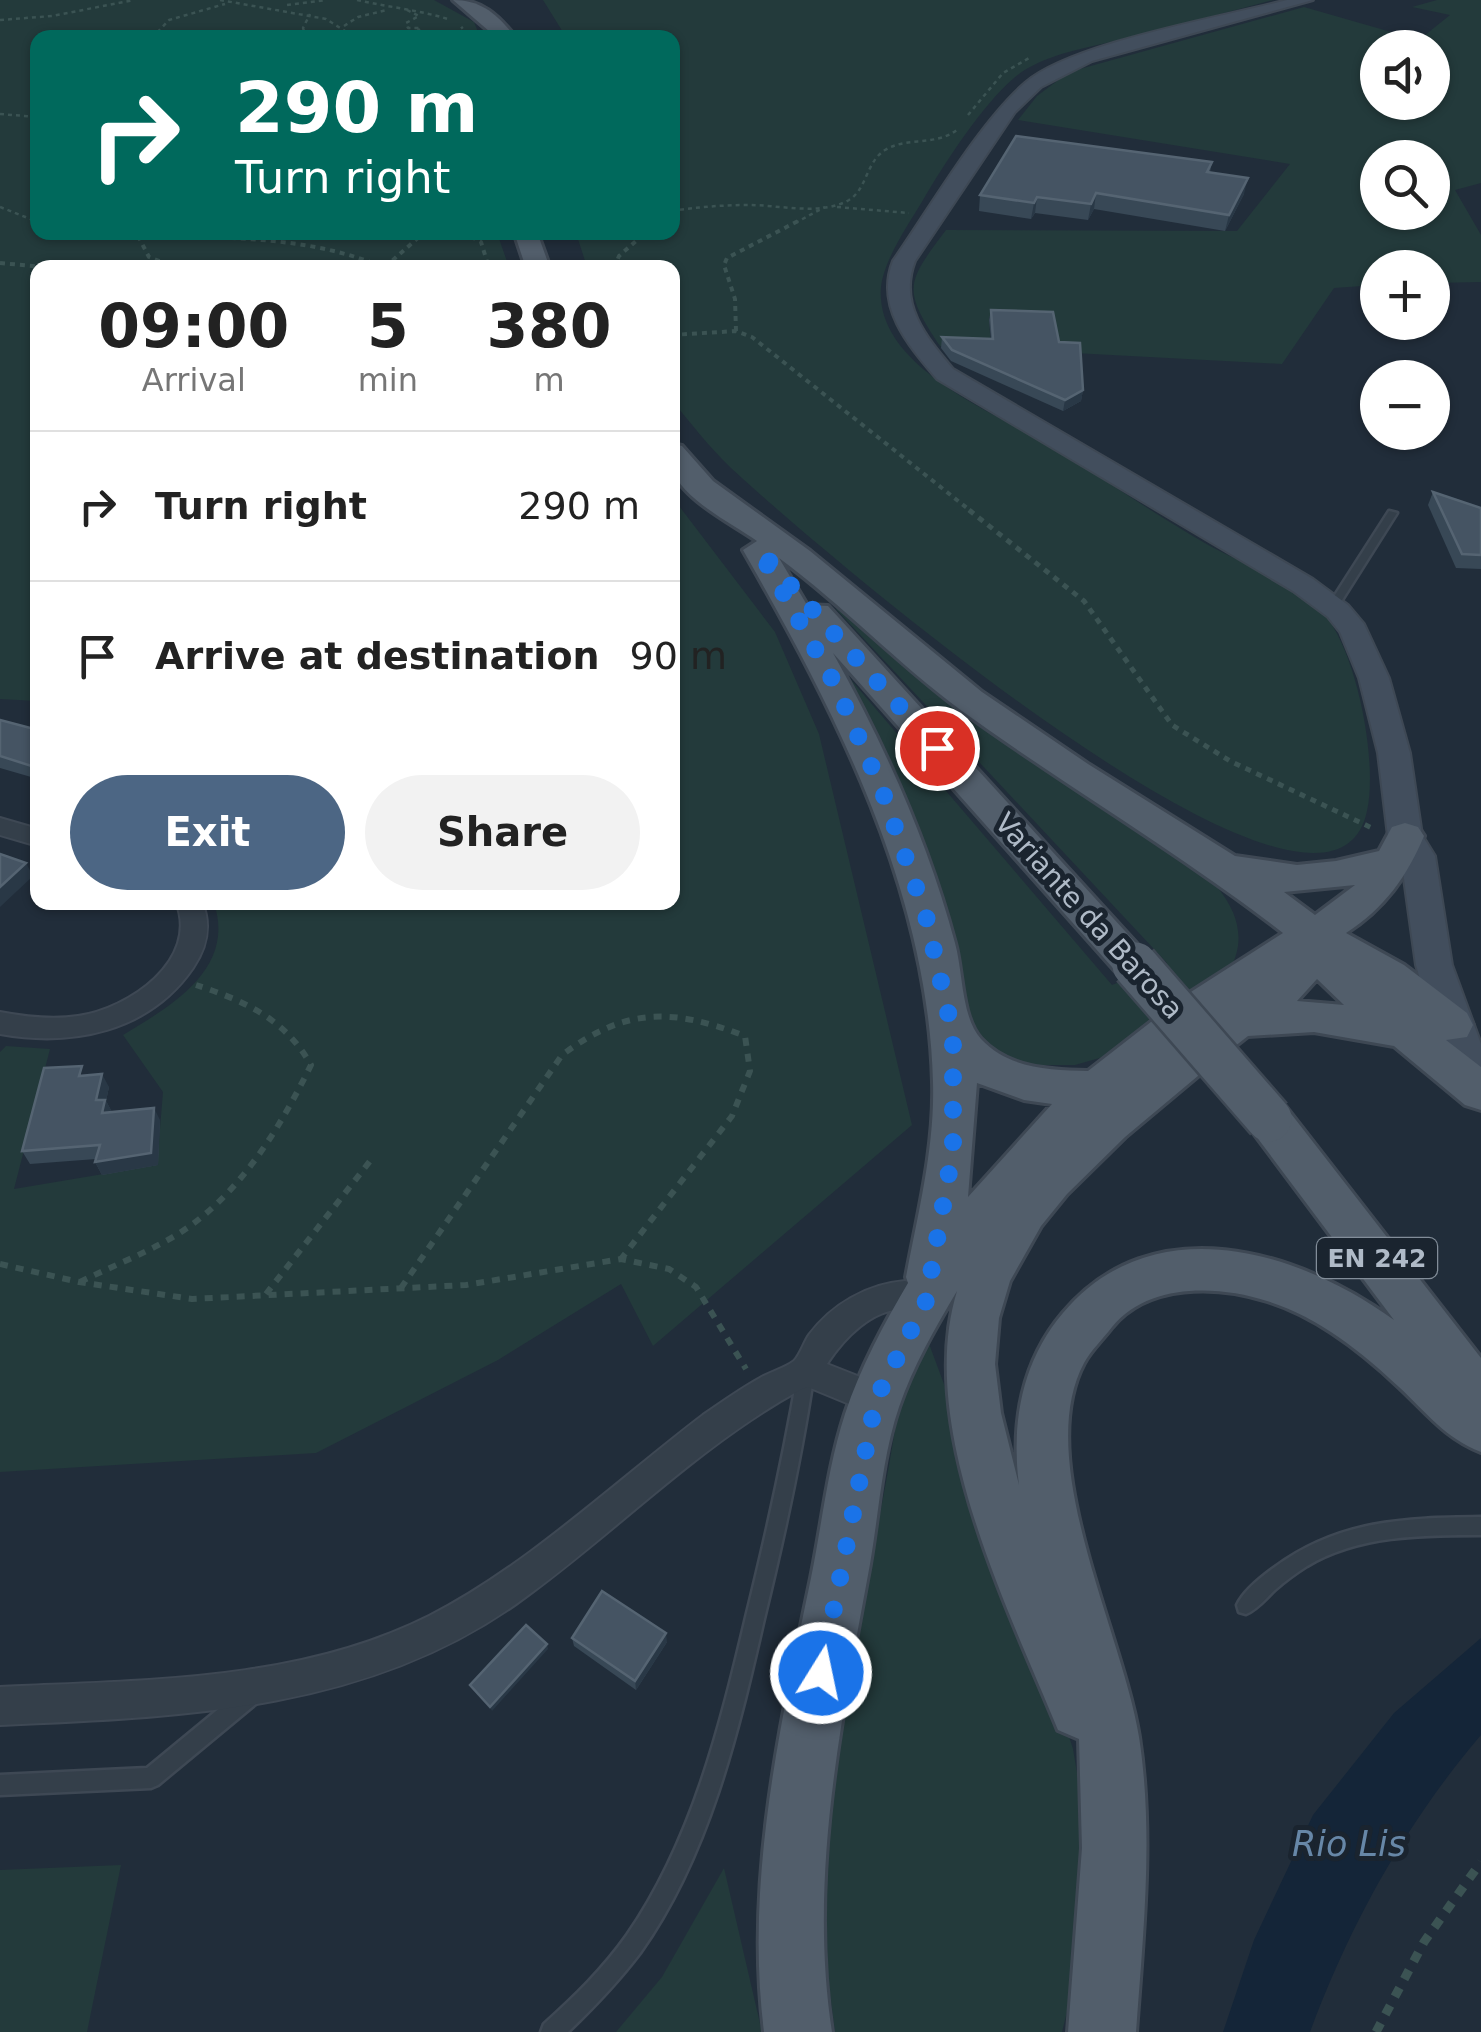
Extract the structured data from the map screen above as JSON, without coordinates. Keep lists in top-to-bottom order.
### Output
{
  "streets": {
    "main road": ["Variante da Barosa", "EN 242"]
  },
  "water": ["Rio Lis"],
  "page": {
    "map_buttons": ["+", "−"],
    "turn": ["290 m", "Turn right"],
    "eta": [
      "09:00",
      "Arrival",
      "5",
      "min",
      "380",
      "m"
    ],
    "list": [
      {
        "name": "Turn right",
        "value": "290 m"
      },
      {
        "name": "Arrive at destination",
        "value": "90 m"
      }
    ],
    "buttons": ["Exit", "Share"]
  }
}
